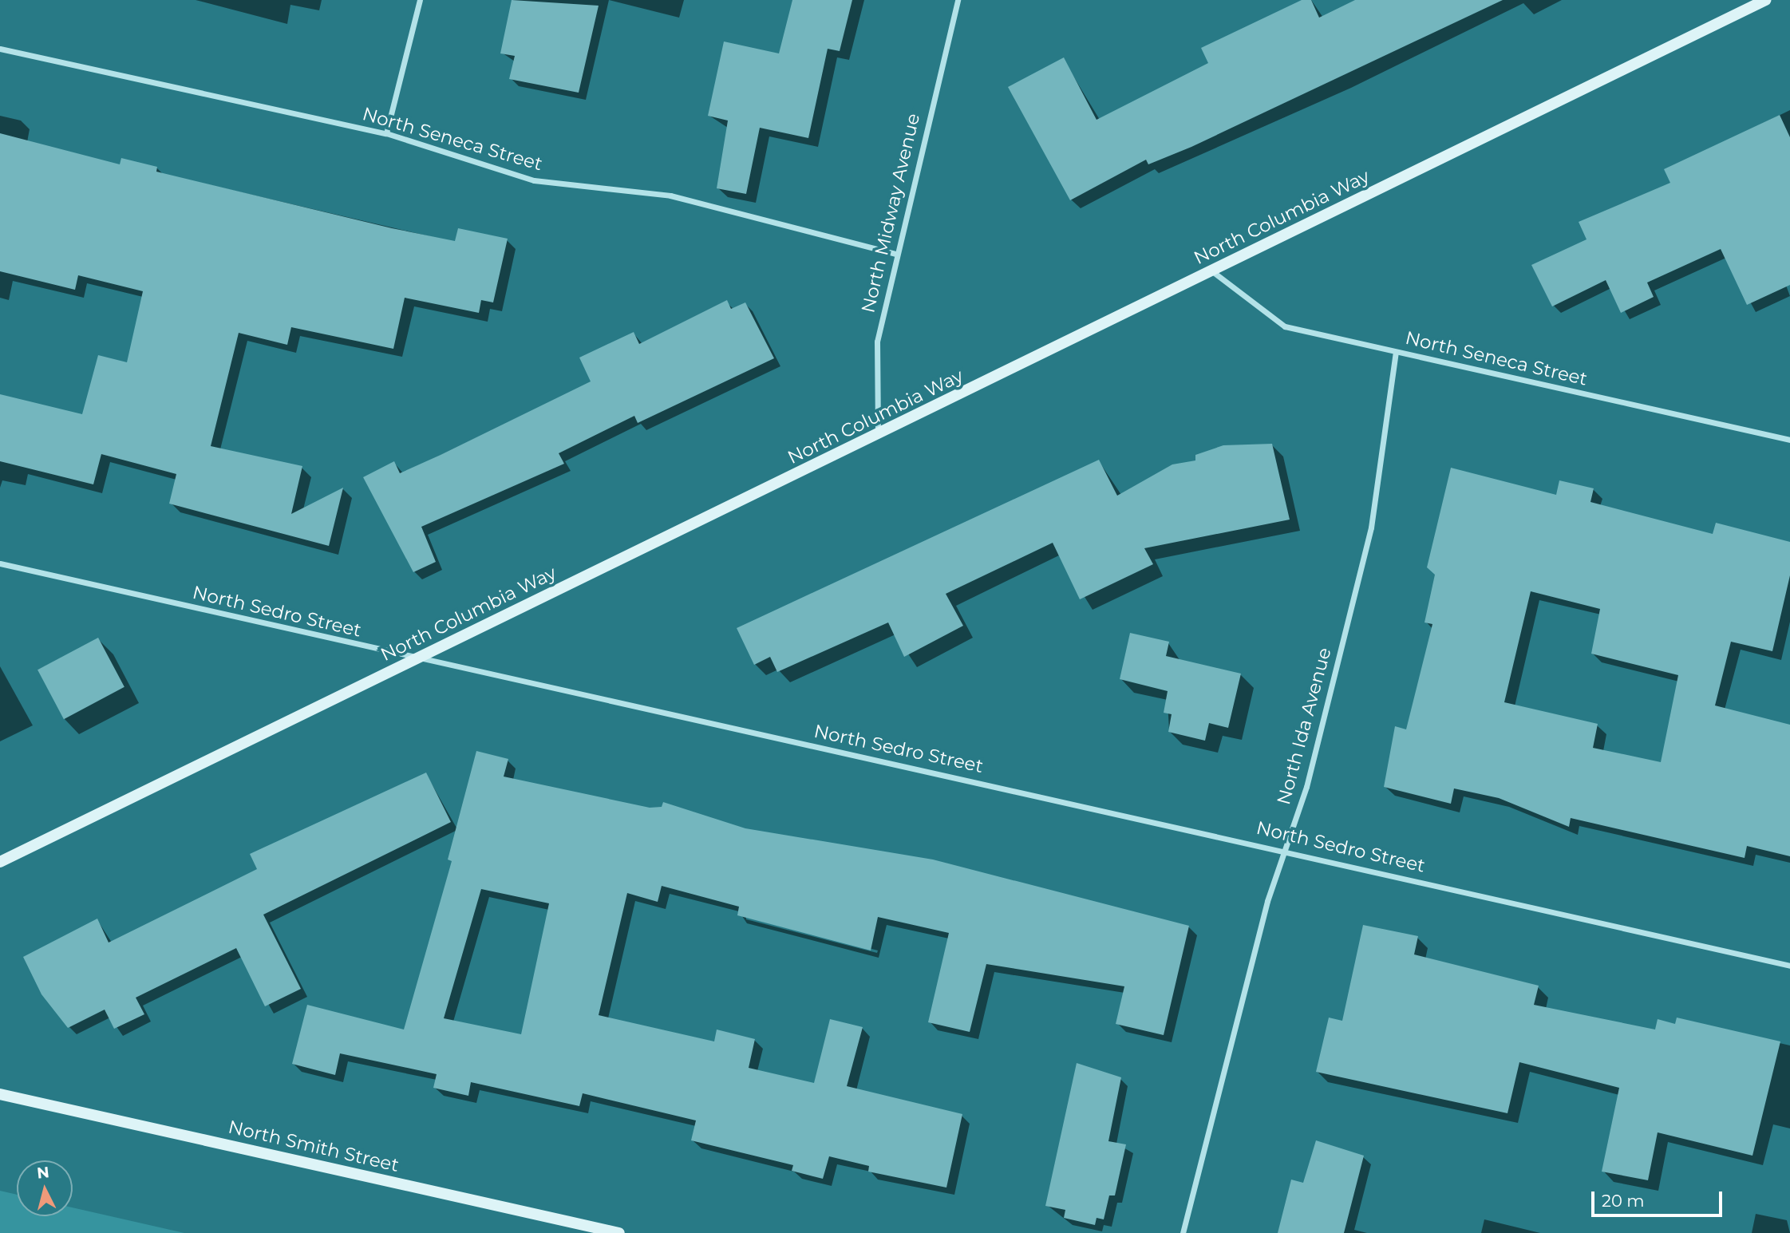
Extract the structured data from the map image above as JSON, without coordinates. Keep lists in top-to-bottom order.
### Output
{
  "streets": {
    "street": [
      "North Seneca Street",
      "North Midway Avenue",
      "North Columbia Way",
      "North Sedro Street",
      "North Ida Avenue",
      "North Smith Street"
    ]
  },
  "crossings": [
    ["North Seneca Street", "North Midway Avenue"],
    ["North Seneca Street", "North Columbia Way"],
    ["North Seneca Street", "North Ida Avenue"],
    ["North Midway Avenue", "North Columbia Way"],
    ["North Columbia Way", "North Sedro Street"],
    ["North Sedro Street", "North Ida Avenue"]
  ],
  "scale_bar": "20 m",
  "north": "top"
}
